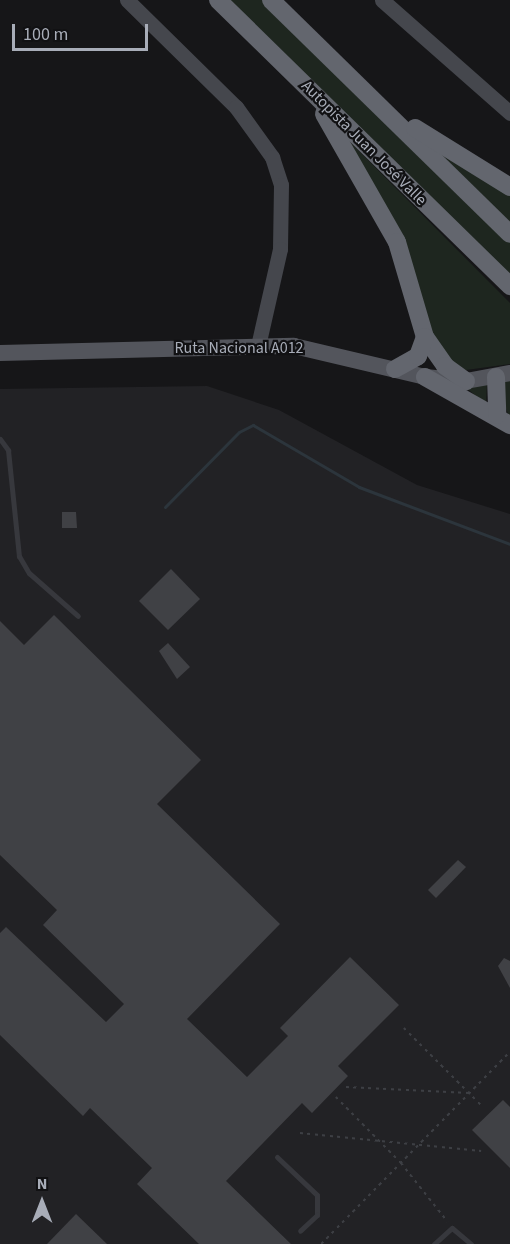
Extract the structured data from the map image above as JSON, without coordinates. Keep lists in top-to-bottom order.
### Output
{
  "streets": {
    "highway": ["Autopista Juan José Valle"],
    "main road": ["Ruta Nacional A012"]
  },
  "scale_bar": "100 m",
  "north": "top"
}
